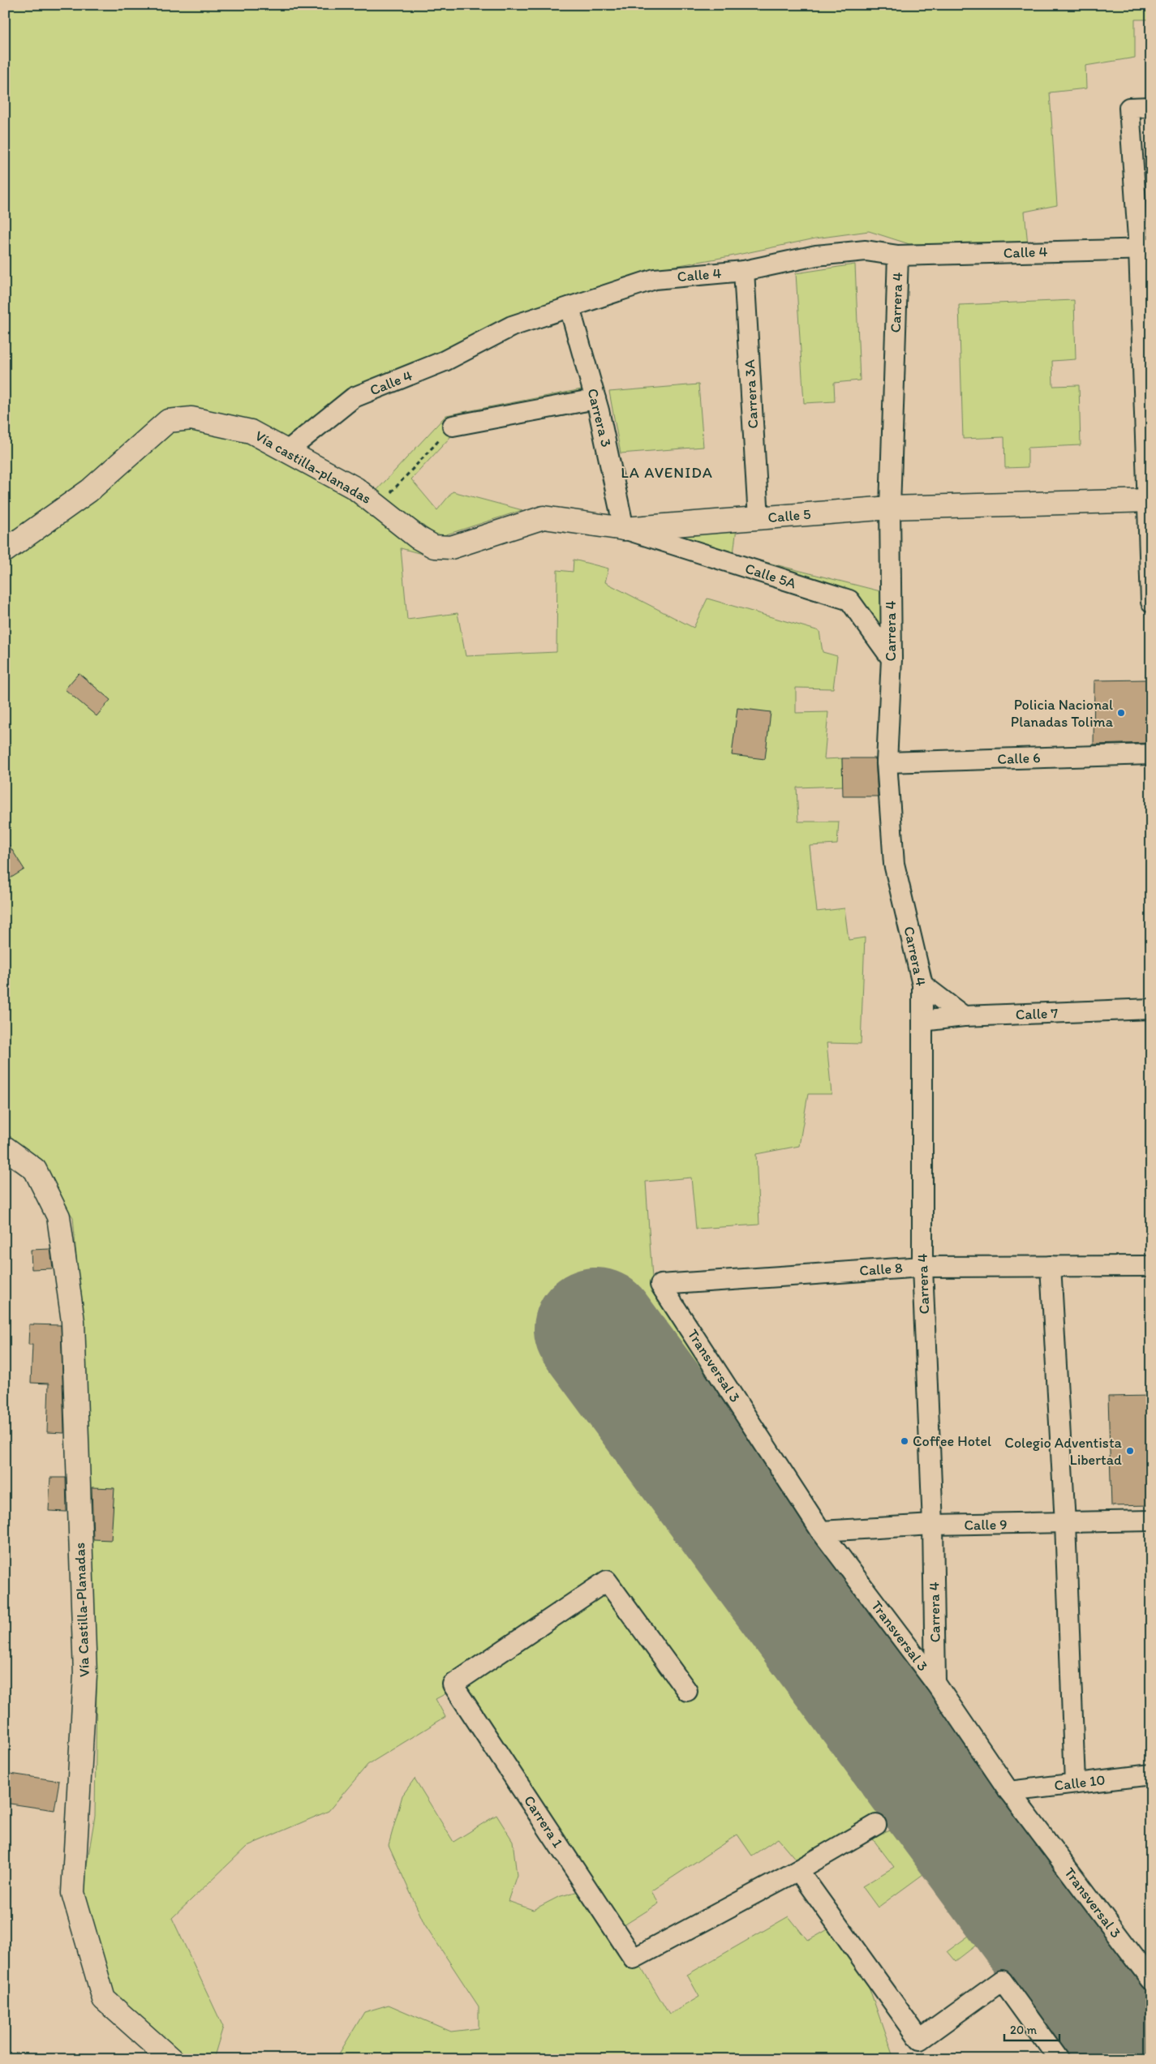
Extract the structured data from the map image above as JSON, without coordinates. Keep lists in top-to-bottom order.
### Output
{
  "streets": {
    "main road": ["Vía castilla-planadas", "Calle 5", "Vía Castilla-Planadas"],
    "street": [
      "Calle 4",
      "Carrera 4",
      "Carrera 3A",
      "Carrera 3",
      "Calle 5A",
      "Calle 6",
      "Calle 7",
      "Calle 8",
      "Transversal 3",
      "Calle 9",
      "Calle 10",
      "Carrera 1"
    ]
  },
  "crossings": [
    ["Calle 4", "Carrera 4"],
    ["Calle 4", "Carrera 3A"],
    ["Calle 4", "Carrera 3"],
    ["Calle 4", "Vía castilla-planadas"],
    ["Carrera 4", "Calle 5"],
    ["Carrera 4", "Calle 5A"],
    ["Carrera 4", "Calle 6"],
    ["Carrera 4", "Calle 7"],
    ["Carrera 4", "Calle 8"],
    ["Carrera 4", "Transversal 3"],
    ["Carrera 4", "Calle 9"],
    ["Carrera 3A", "Calle 5"],
    ["Carrera 3", "Calle 5"],
    ["Carrera 3", "Calle 5A"],
    ["Vía castilla-planadas", "Calle 5"],
    ["Calle 5", "Calle 5A"],
    ["Calle 8", "Transversal 3"],
    ["Transversal 3", "Calle 9"],
    ["Transversal 3", "Calle 10"]
  ],
  "districts": ["LA AVENIDA"],
  "places": ["Policia Nacional Planadas Tolima", "Coffee Hotel", "Colegio Adventista Libertad"],
  "scale_bar": "20 m"
}
